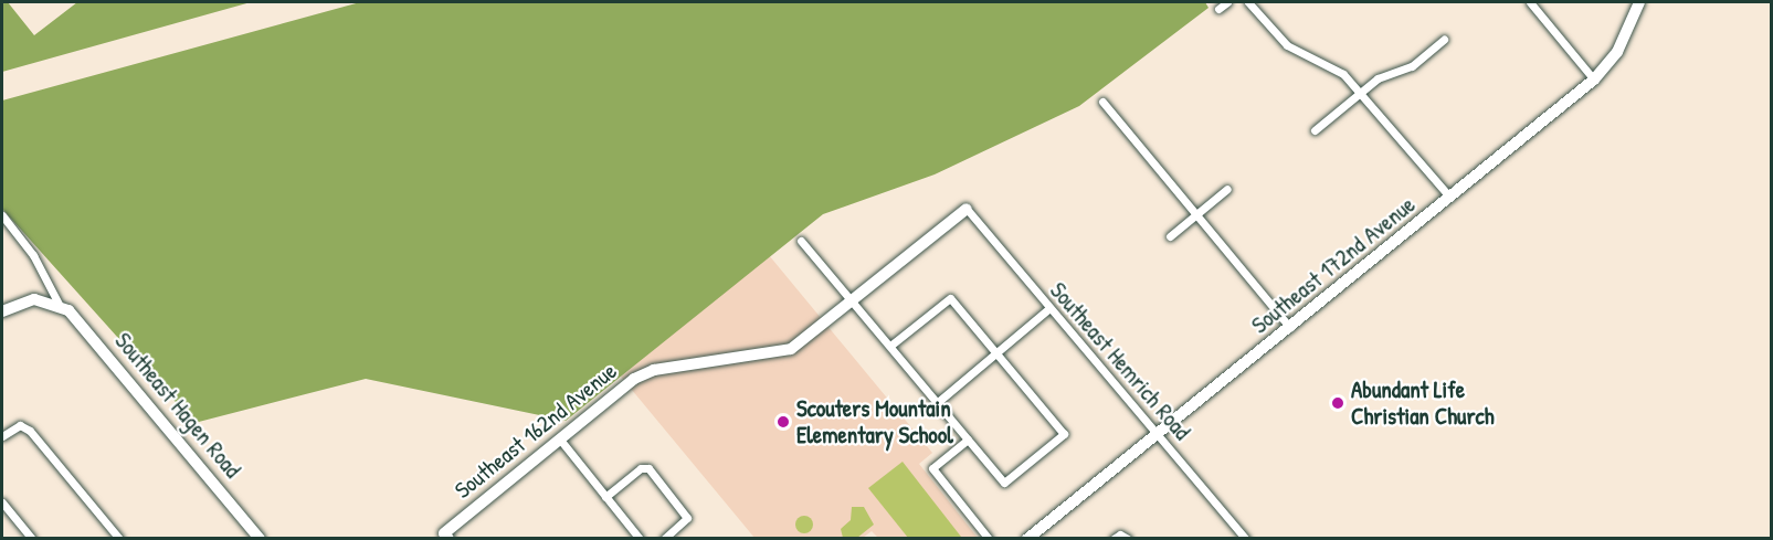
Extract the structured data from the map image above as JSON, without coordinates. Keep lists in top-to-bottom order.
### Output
{
  "streets": {
    "street": [
      "Southeast 172nd Avenue",
      "Southeast Hemrich Road",
      "Southeast Hagen Road",
      "Southeast 162nd Avenue"
    ]
  },
  "crossings": [
    ["Southeast 172nd Avenue", "Southeast Hemrich Road"],
    ["Southeast Hemrich Road", "Southeast 162nd Avenue"]
  ],
  "places": ["Abundant Life Christian Church", "Scouters Mountain Elementary School"]
}
